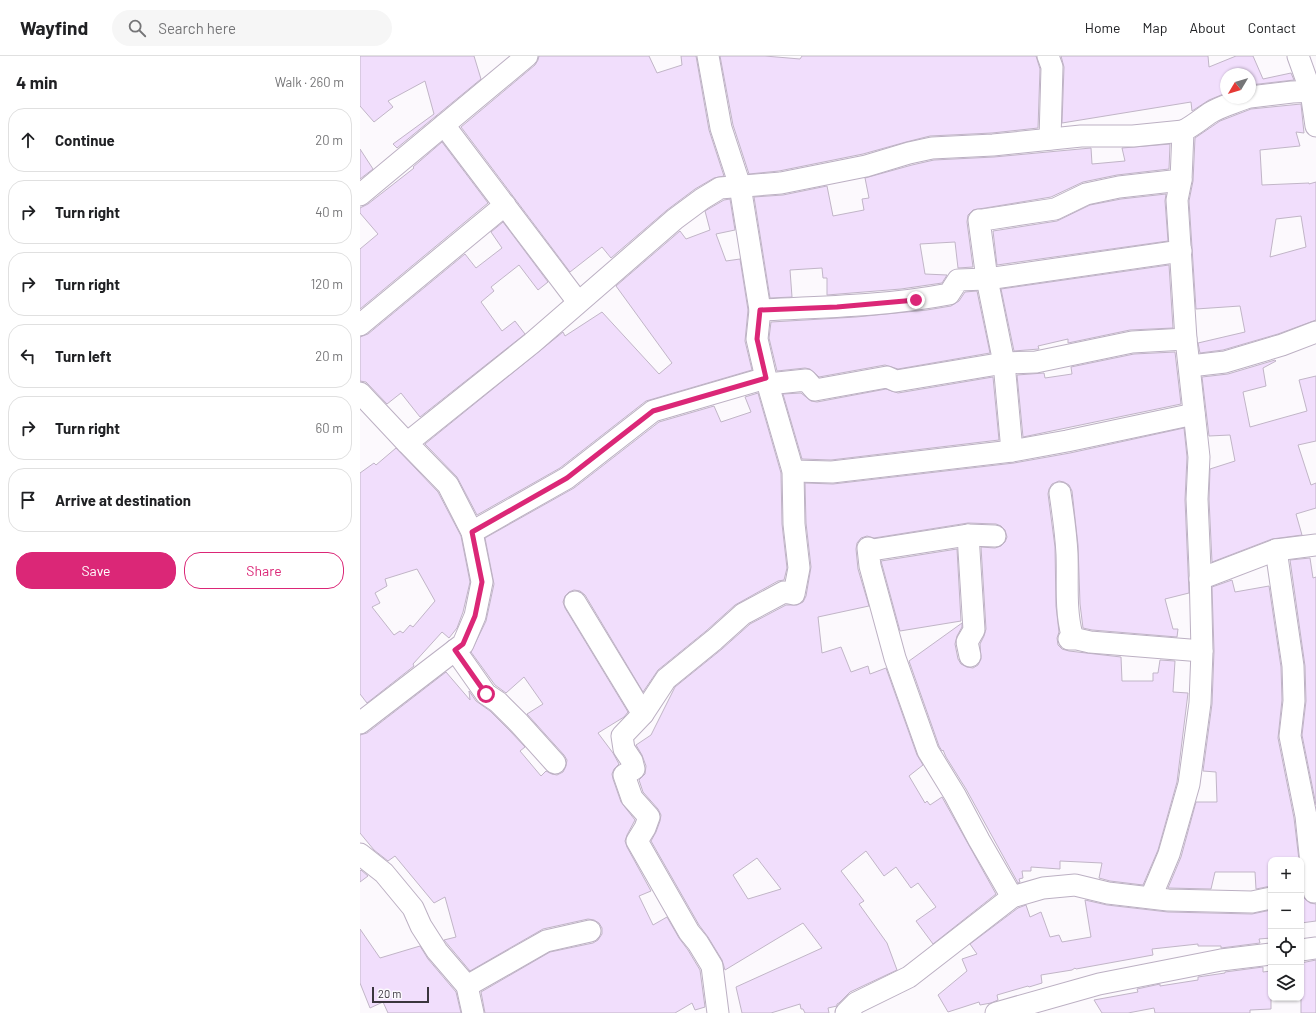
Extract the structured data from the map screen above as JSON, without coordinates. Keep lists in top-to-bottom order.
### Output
{
  "scale_bar": "20 m",
  "north": "bottom left",
  "page": {
    "header": "Wayfind",
    "search": "Search here",
    "nav": [
      "Home",
      "Map",
      "About",
      "Contact"
    ],
    "heading": ["4 min", "Walk · 260 m"],
    "list": [
      ["Continue", "20 m"],
      ["Turn right", "40 m"],
      ["Turn right", "120 m"],
      ["Turn left", "20 m"],
      ["Turn right", "60 m"],
      "Arrive at destination"
    ],
    "buttons": ["Save", "Share"],
    "map_buttons": ["+", "−"],
    "scale": "20 m"
  }
}
